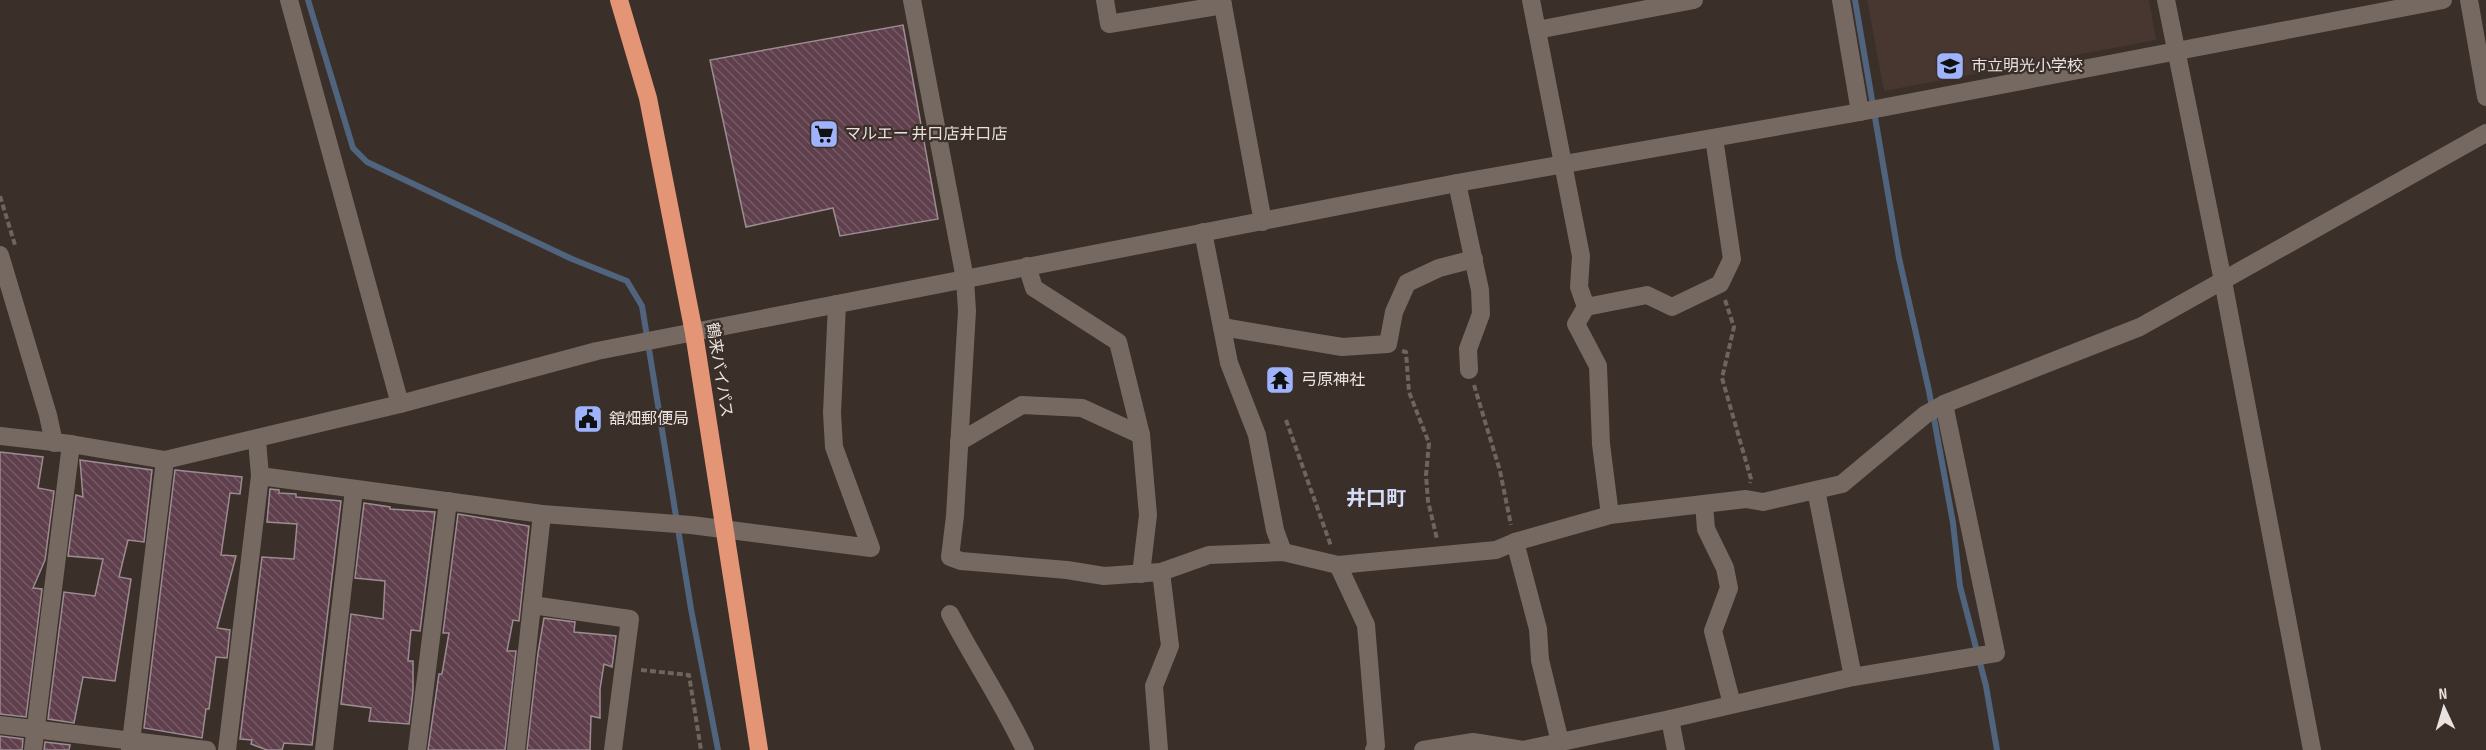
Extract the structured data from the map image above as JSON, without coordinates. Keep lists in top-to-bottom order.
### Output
{
  "streets": {
    "highway": ["鶴来バイパス"]
  },
  "districts": ["井口町"],
  "places": {
    "school or university": ["市立明光小学校"],
    "supermarket": ["マルエー 井口店井口店"],
    "temple": ["弓原神社"],
    "public building": ["舘畑郵便局"]
  },
  "north": "top"
}
